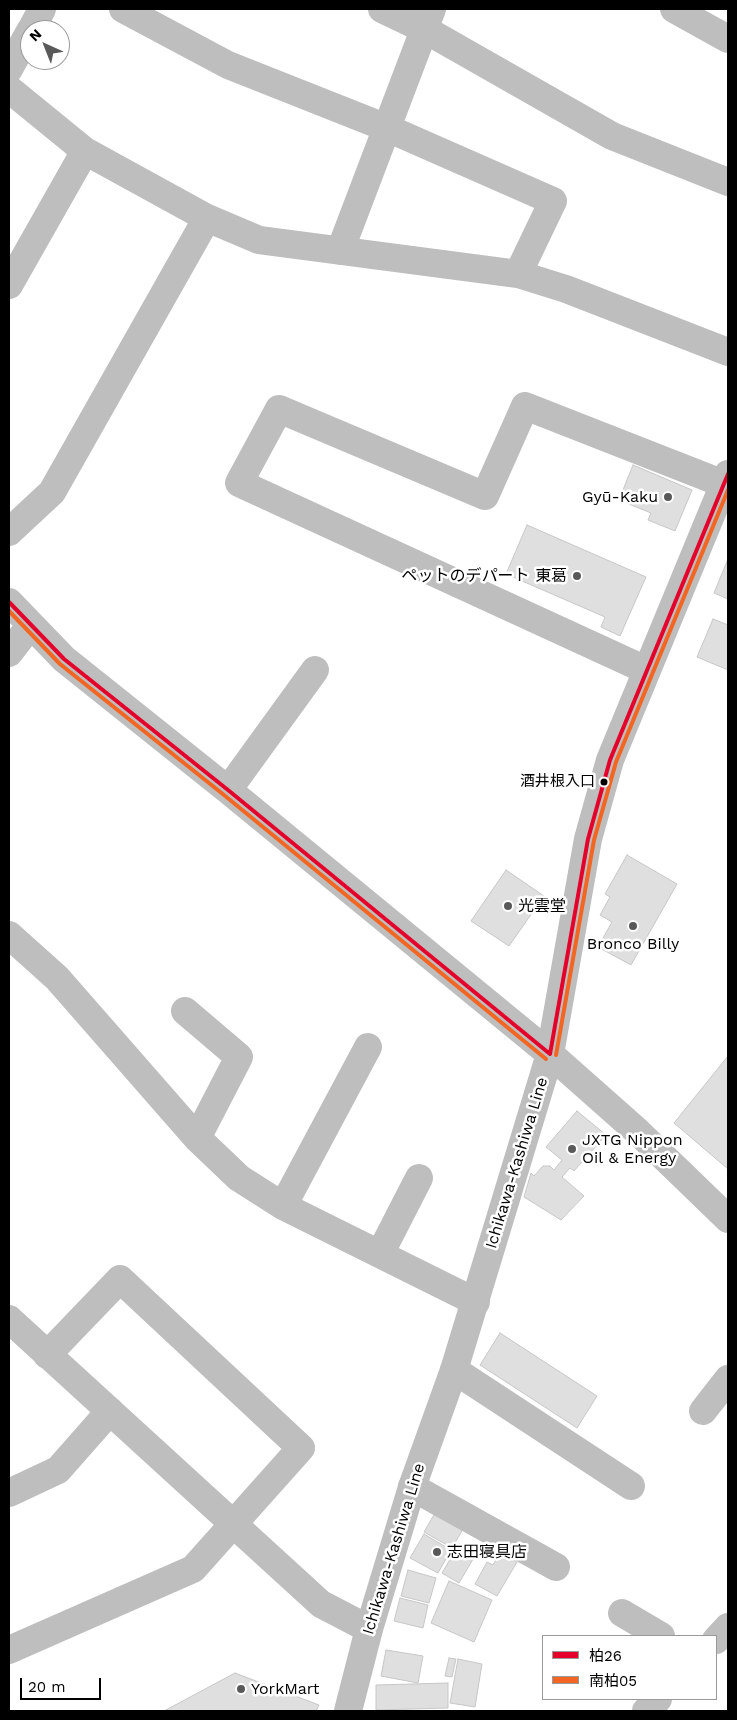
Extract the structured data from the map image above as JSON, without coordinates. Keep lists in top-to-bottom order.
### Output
{
  "streets": {
    "street": ["Ichikawa-Kashiwa Line"]
  },
  "places": [
    "Gyū-Kaku",
    "ペットのデパート 東葛",
    "酒井根入口",
    "光雲堂",
    "Bronco Billy",
    "JXTG Nippon Oil & Energy",
    "志田寝具店",
    "YorkMart"
  ],
  "lines": ["transit line 柏26", "transit line 南柏05"],
  "legend": ["柏26", "南柏05"],
  "scale_bar": "20 m",
  "north": "top left"
}
